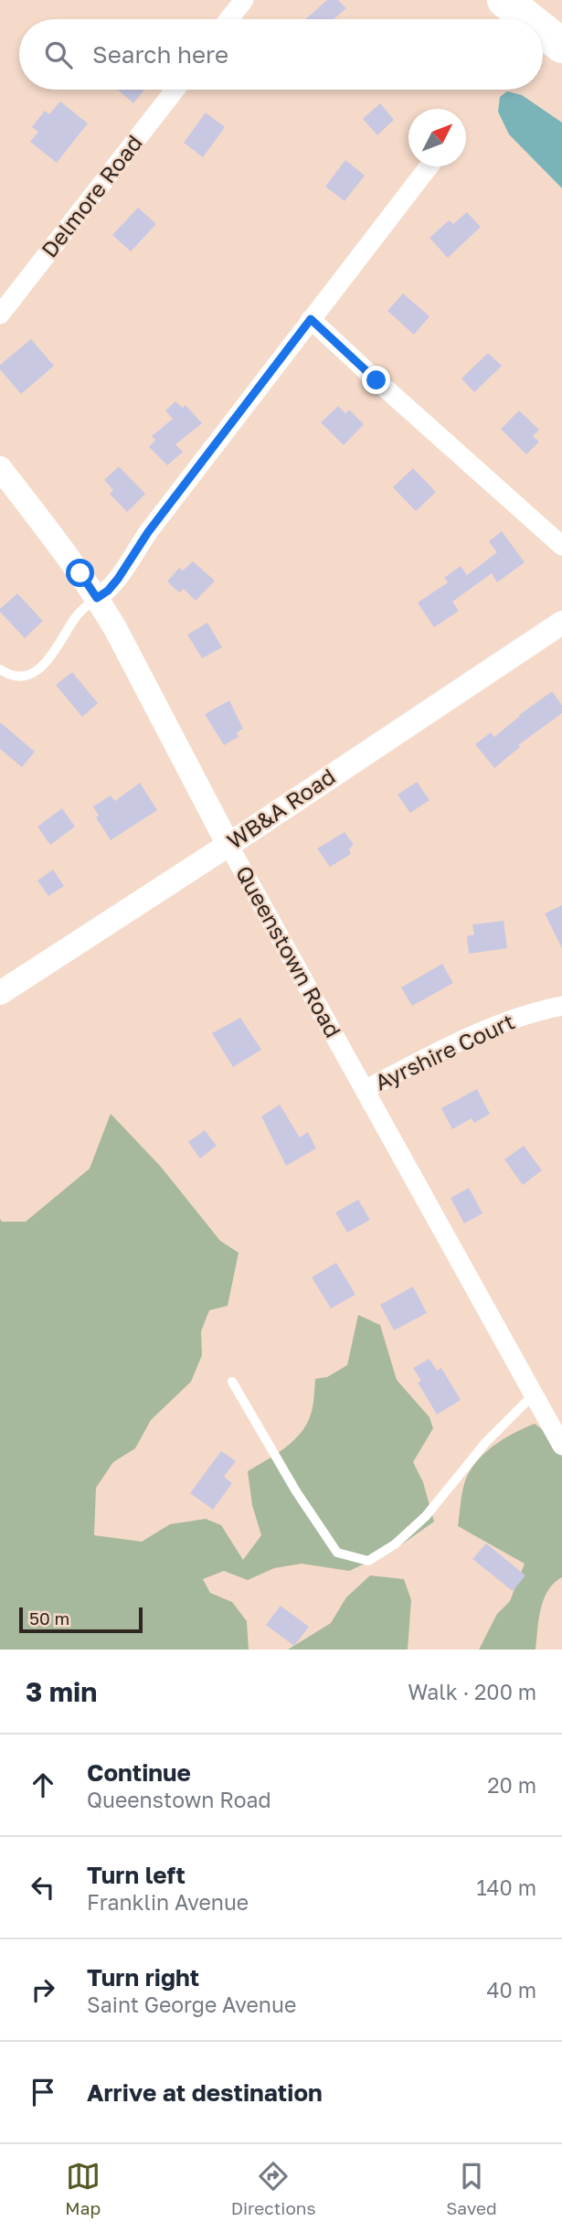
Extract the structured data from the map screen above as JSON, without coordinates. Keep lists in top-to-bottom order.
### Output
{
  "streets": {
    "street": [
      "Delmore Road",
      "WB&A Road",
      "Queenstown Road",
      "Ayrshire Court"
    ]
  },
  "crossings": [
    ["WB&A Road", "Queenstown Road"],
    ["Queenstown Road", "Ayrshire Court"]
  ],
  "scale_bar": "50 m",
  "north": "top right",
  "page": {
    "search": "Search here",
    "scale": "50 m",
    "heading": ["3 min", "Walk · 200 m"],
    "list": [
      ["Continue", "Queenstown Road", "20 m"],
      ["Turn left", "Franklin Avenue", "140 m"],
      ["Turn right", "Saint George Avenue", "40 m"],
      "Arrive at destination"
    ],
    "nav": ["Map", "Directions", "Saved"]
  }
}
